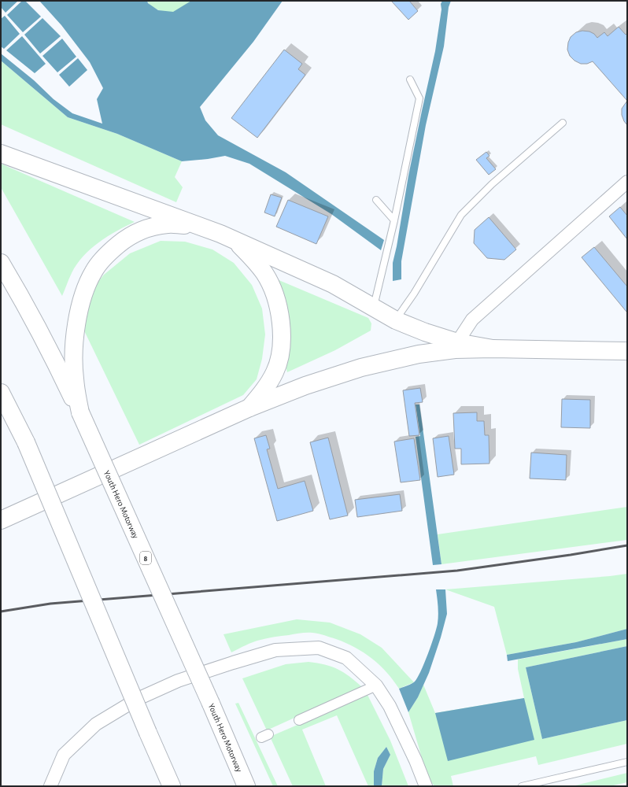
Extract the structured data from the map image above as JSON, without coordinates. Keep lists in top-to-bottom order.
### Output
{
  "streets": {
    "main road": ["Youth Hero Motorway", "8"]
  }
}
